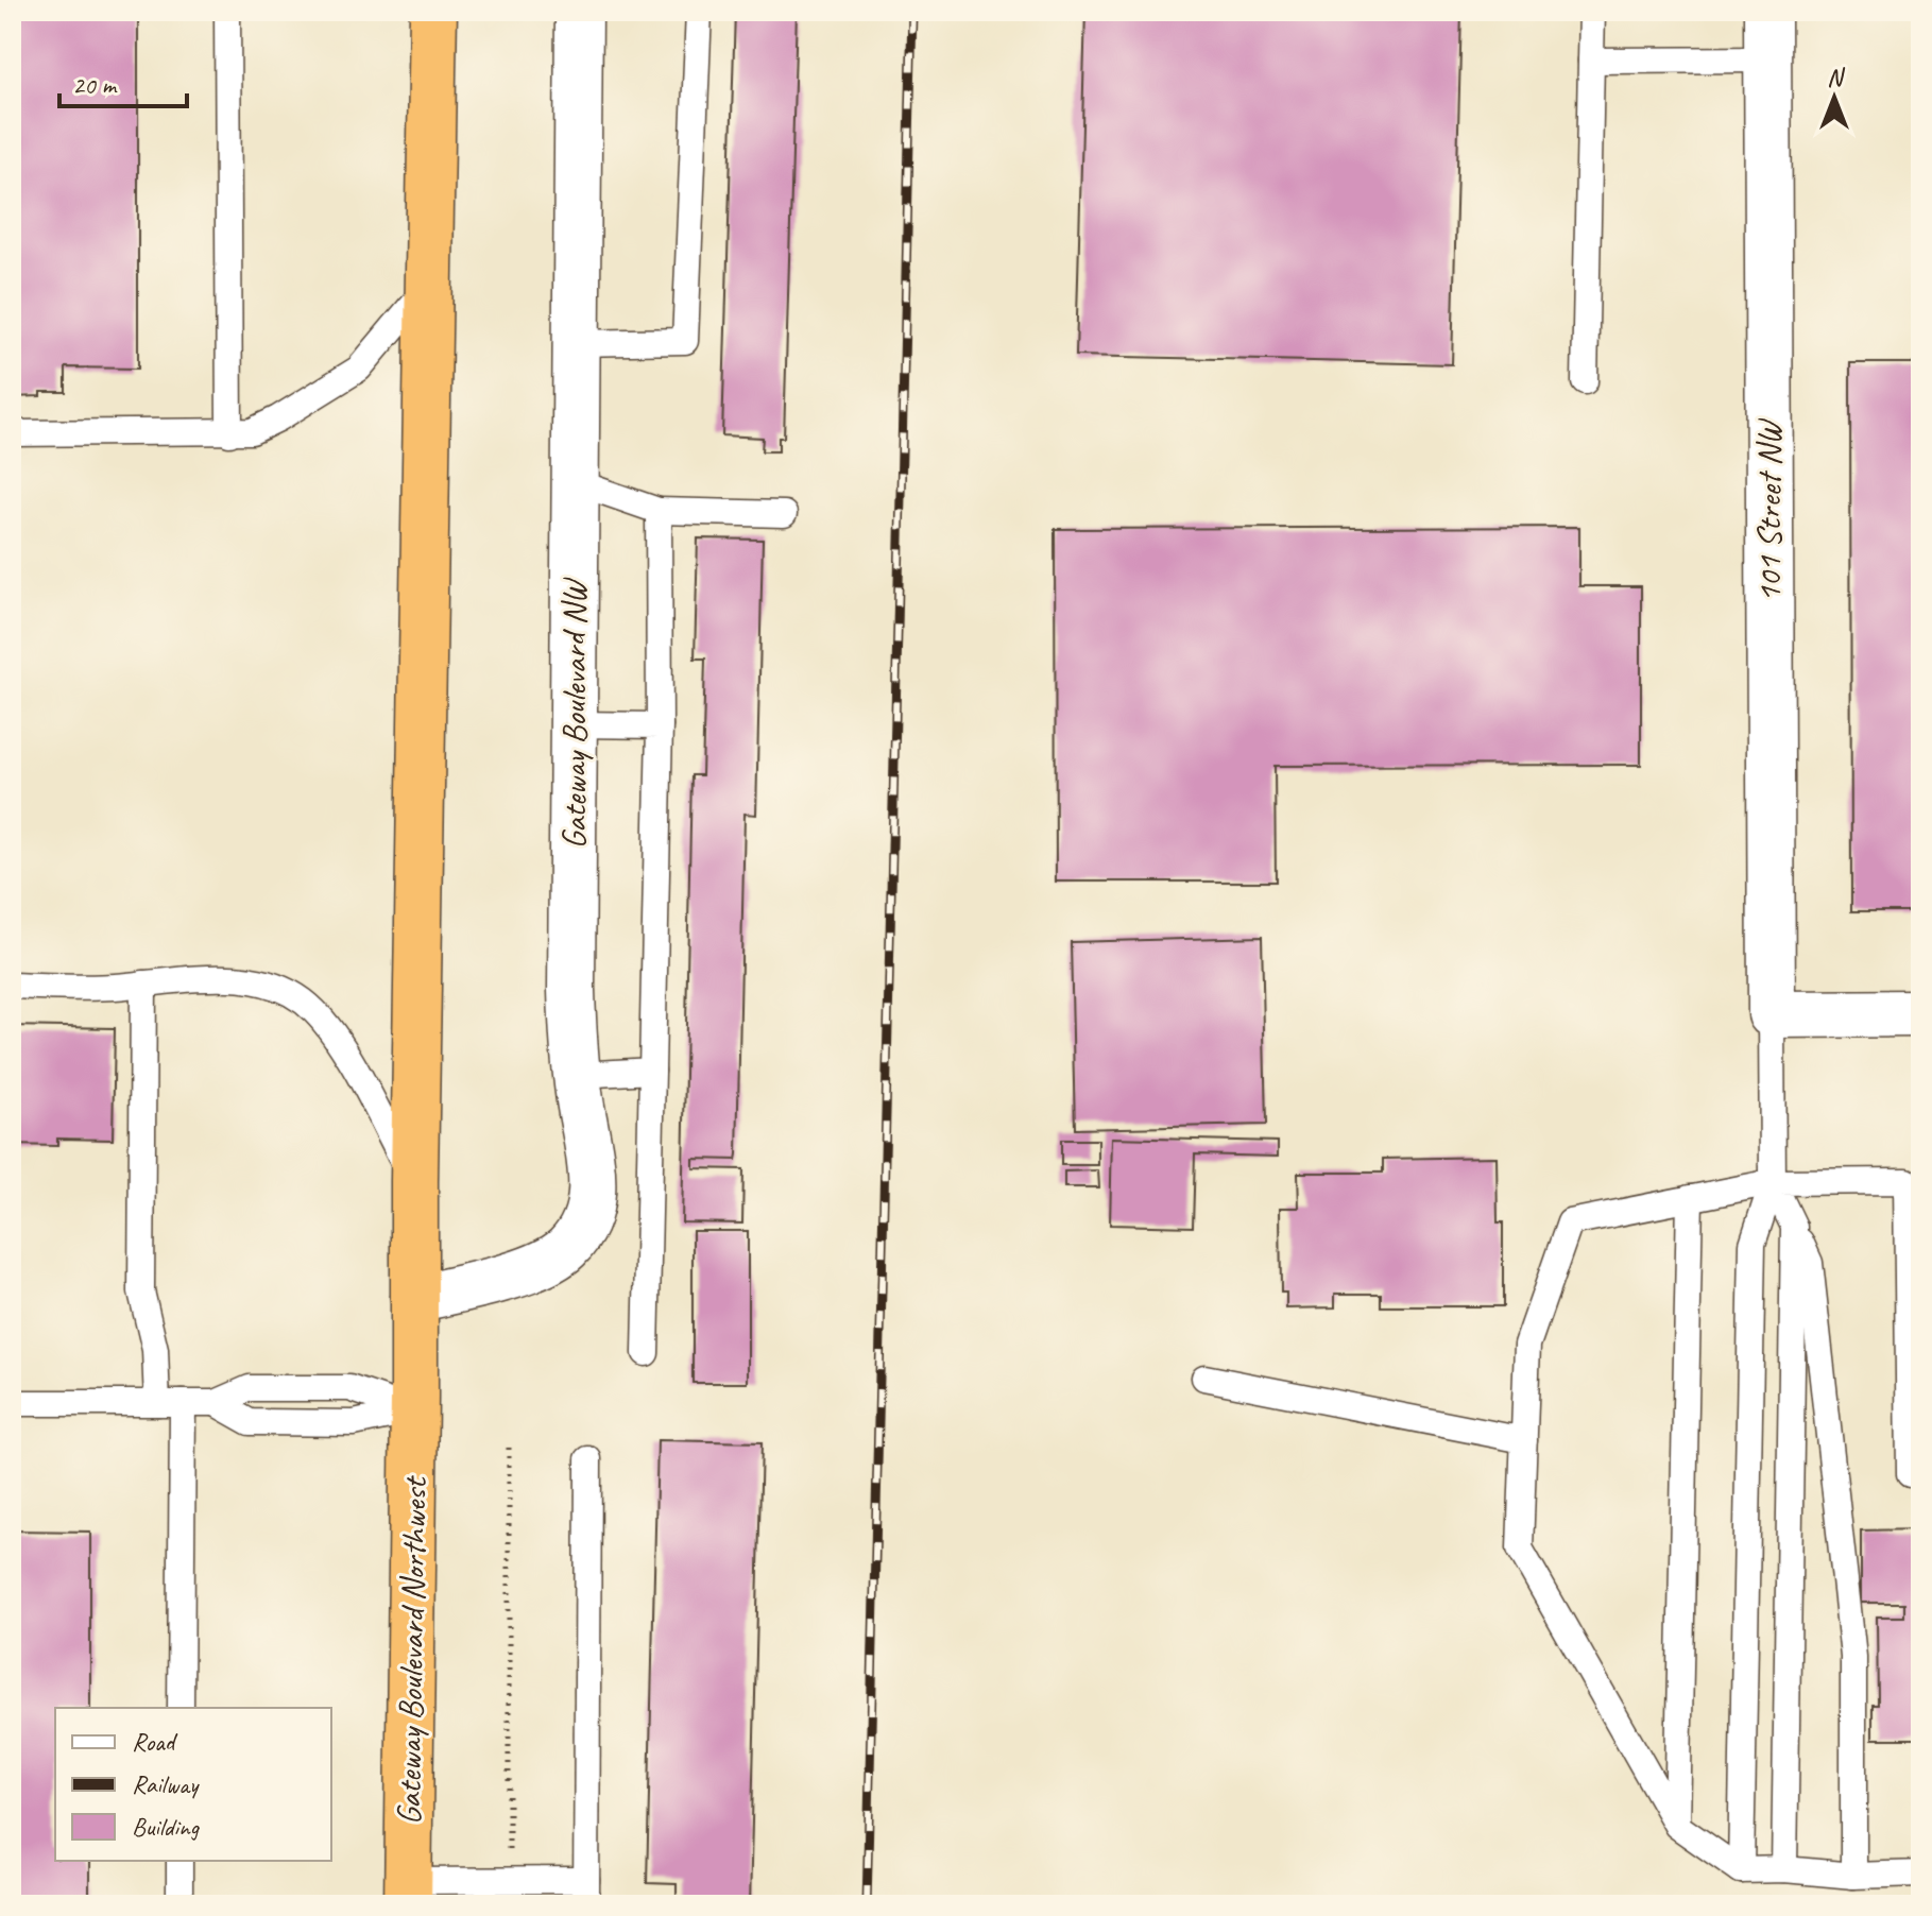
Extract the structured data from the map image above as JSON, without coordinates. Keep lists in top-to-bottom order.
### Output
{
  "streets": {
    "highway": ["Gateway Boulevard Northwest"],
    "street": ["101 Street NW", "Gateway Boulevard NW"]
  },
  "legend": ["Road", "Railway", "Building"],
  "scale_bar": "20 m",
  "north": "top"
}
